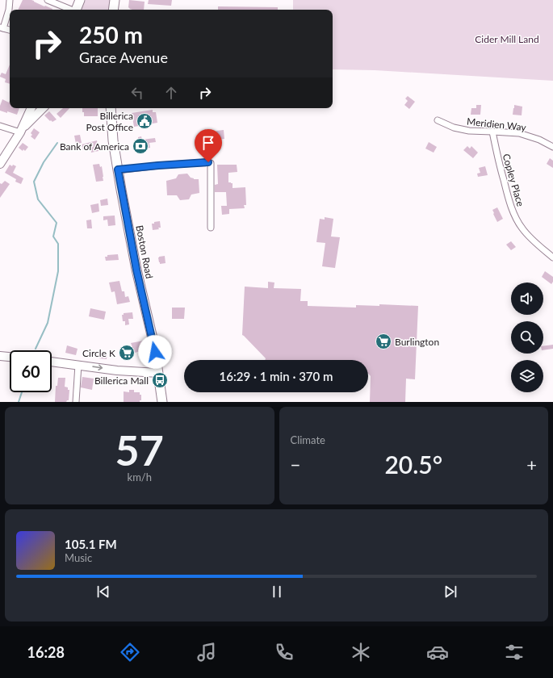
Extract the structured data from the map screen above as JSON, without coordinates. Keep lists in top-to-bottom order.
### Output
{
  "streets": {
    "main road": ["Boston Road"],
    "street": ["Meridien Way", "Copley Place"]
  },
  "crossings": [
    ["Meridien Way", "Copley Place"]
  ],
  "parks": ["Cider Mill Land"],
  "places": {
    "public building": ["Billerica Post Office"],
    "bank": ["Bank of America"],
    "supermarket": ["Burlington", "Circle K"],
    "bus stop": ["Billerica Mall"]
  },
  "page": {
    "turn": ["250 m", "Grace Avenue"],
    "limit": "60",
    "trip": "16:29 · 1 min · 370 m",
    "tile": [
      ["57", "km/h"],
      "Climate"
    ],
    "heat": ["−", "20.5°", "+"],
    "song": ["105.1 FM", "Music"],
    "tabs": "16:28"
  }
}
